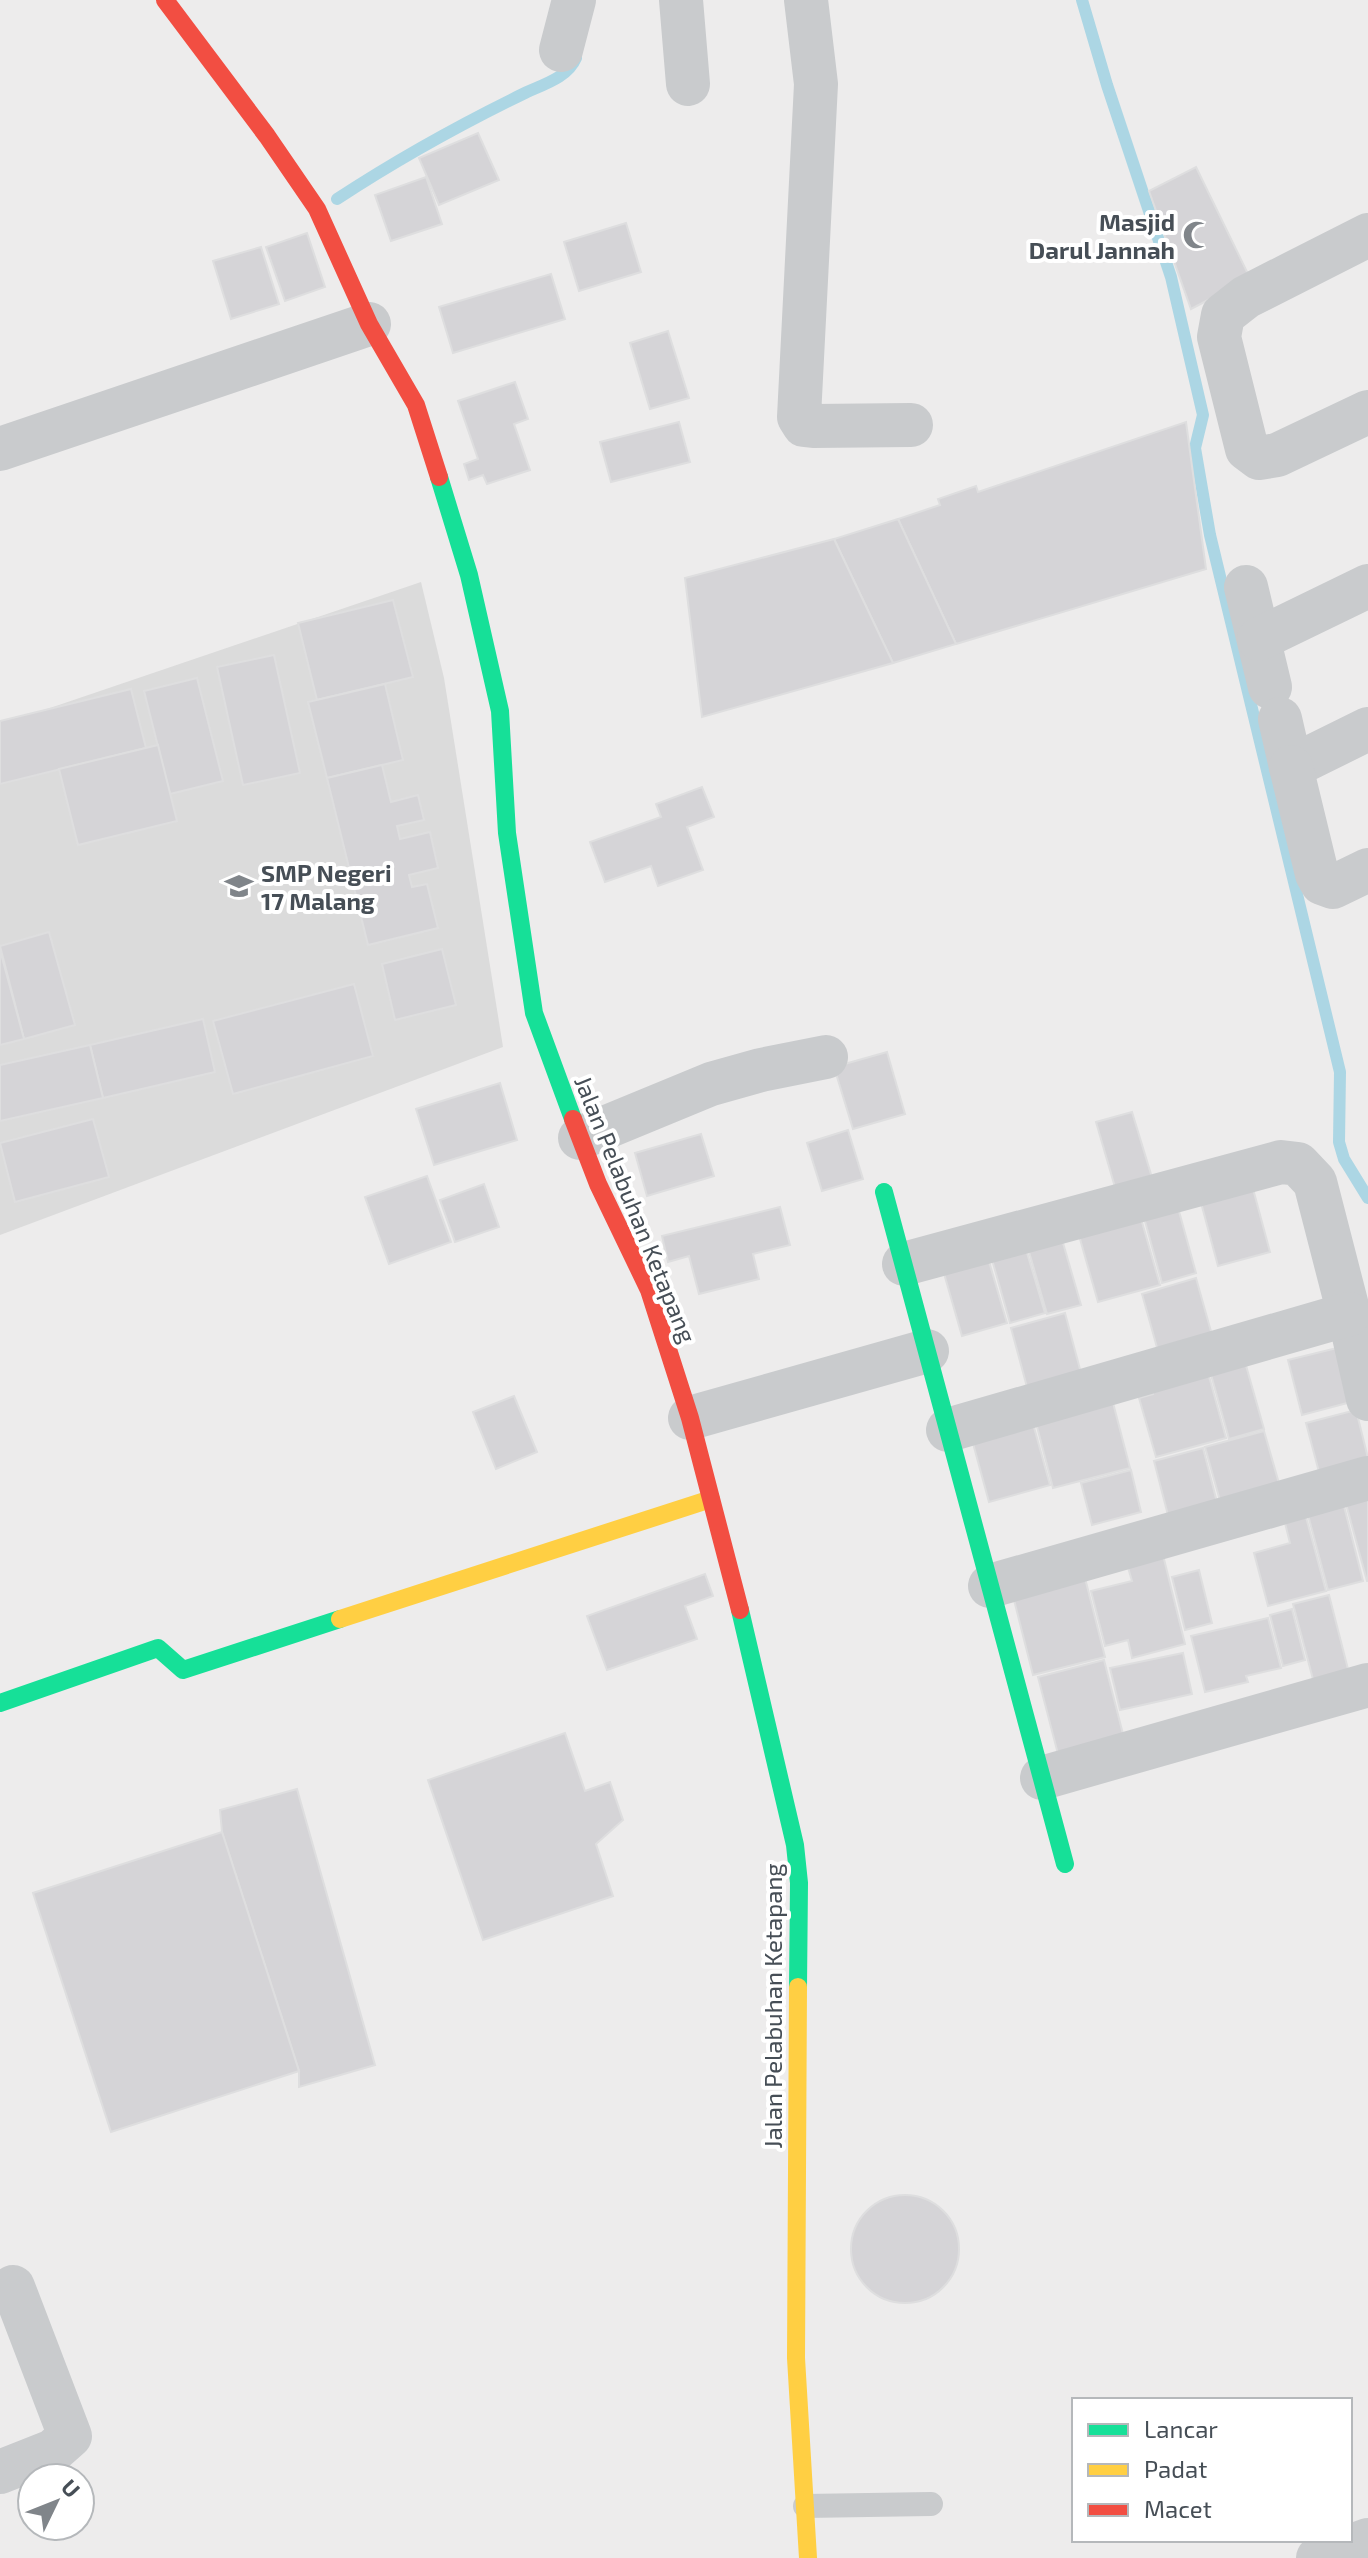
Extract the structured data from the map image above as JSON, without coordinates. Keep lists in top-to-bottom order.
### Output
{
  "streets": {
    "street": ["Jalan Pelabuhan Ketapang"]
  },
  "places": {
    "mosque": ["Masjid Darul Jannah"],
    "school or university": ["SMP Negeri 17 Malang"]
  },
  "legend": ["Lancar", "Padat", "Macet"],
  "north": "top right"
}
